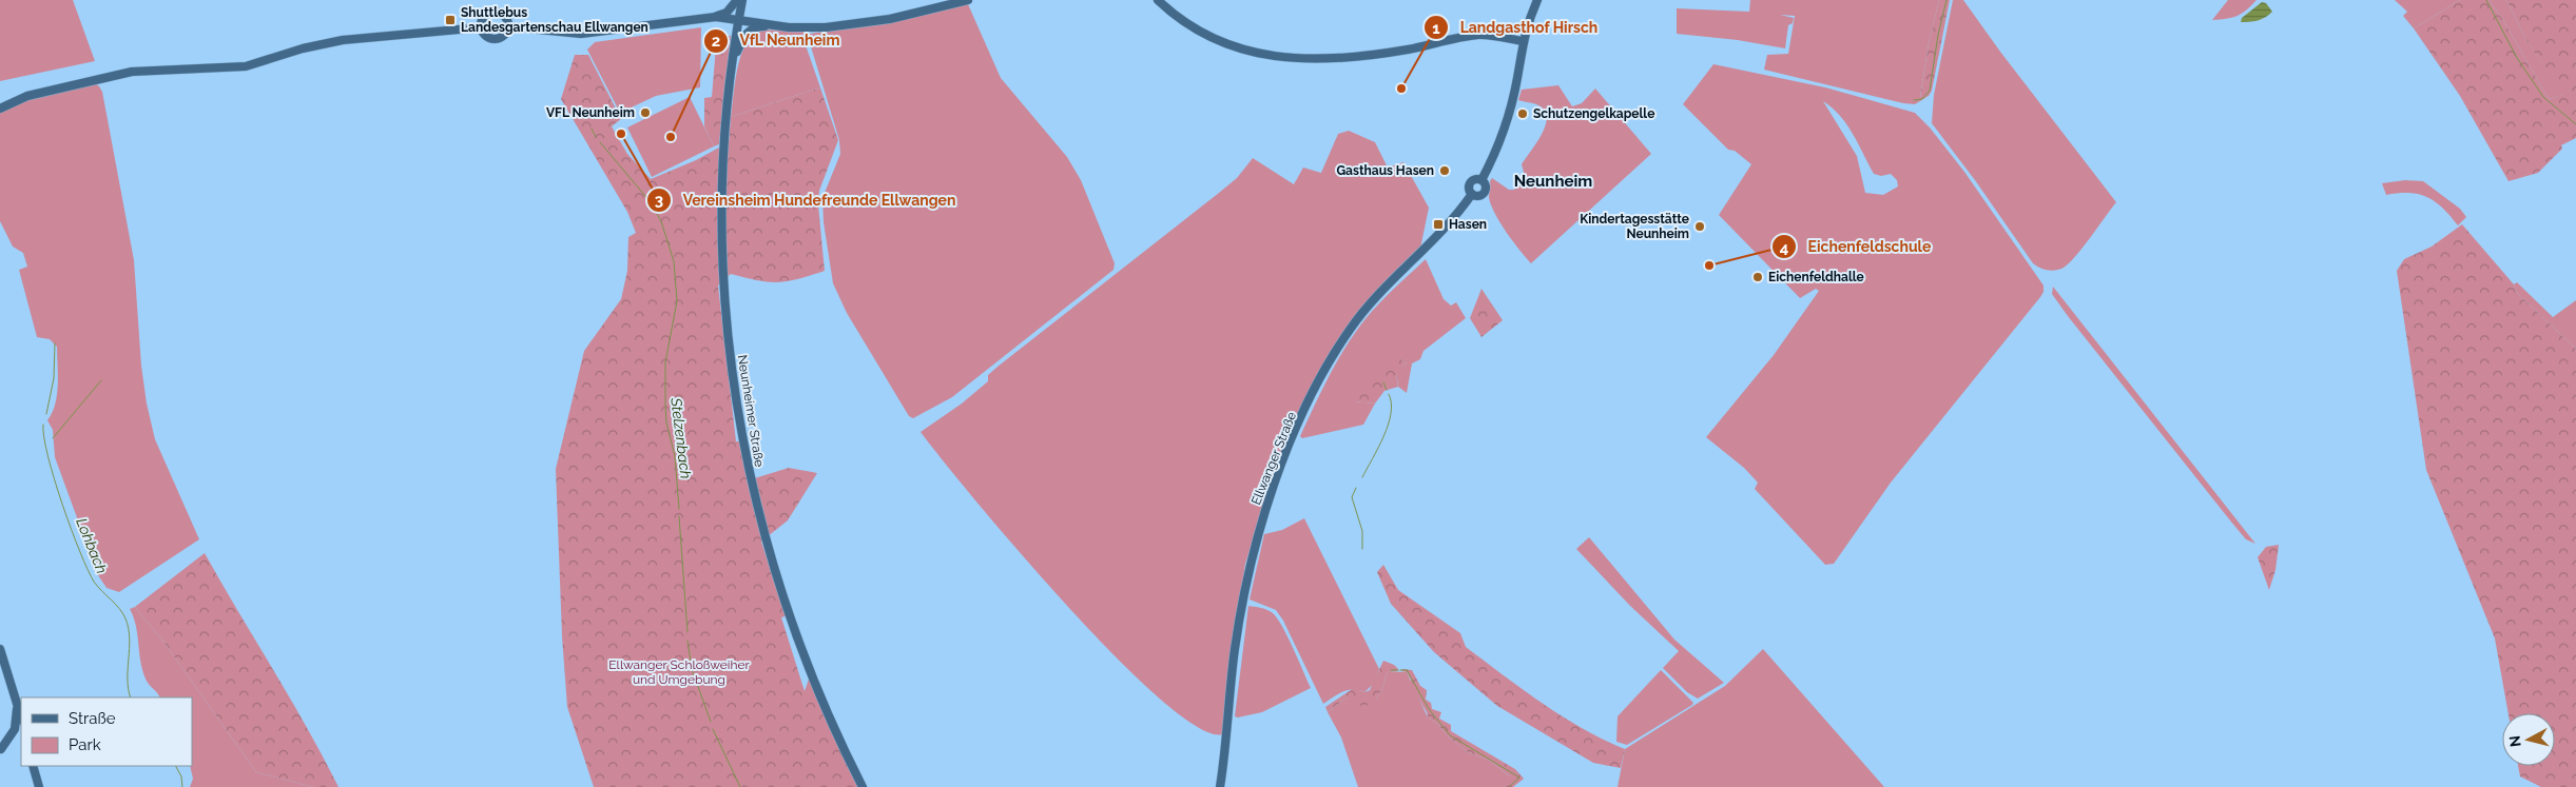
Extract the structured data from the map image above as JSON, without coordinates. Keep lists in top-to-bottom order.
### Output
{
  "streets": {
    "street": ["Neunheimer Straße", "Ellwanger Straße"]
  },
  "districts": ["Neunheim"],
  "water": ["Stelzenbach", "Lohbach"],
  "parks": ["Ellwanger Schloßweiher und Umgebung"],
  "places": {
    "transit": ["Shuttlebus Landesgartenschau Ellwangen", "Hasen"],
    "other": [
      "Landgasthof Hirsch",
      "VFL Neunheim",
      "Schutzengelkapelle",
      "Vereinsheim Hundefreunde Ellwangen",
      "VfL Neunheim",
      "Gasthaus Hasen",
      "Kindertagesstätte Neunheim",
      "Eichenfeldschule",
      "Eichenfeldhalle"
    ]
  },
  "legend": ["Straße", "Park"],
  "north": "left"
}
